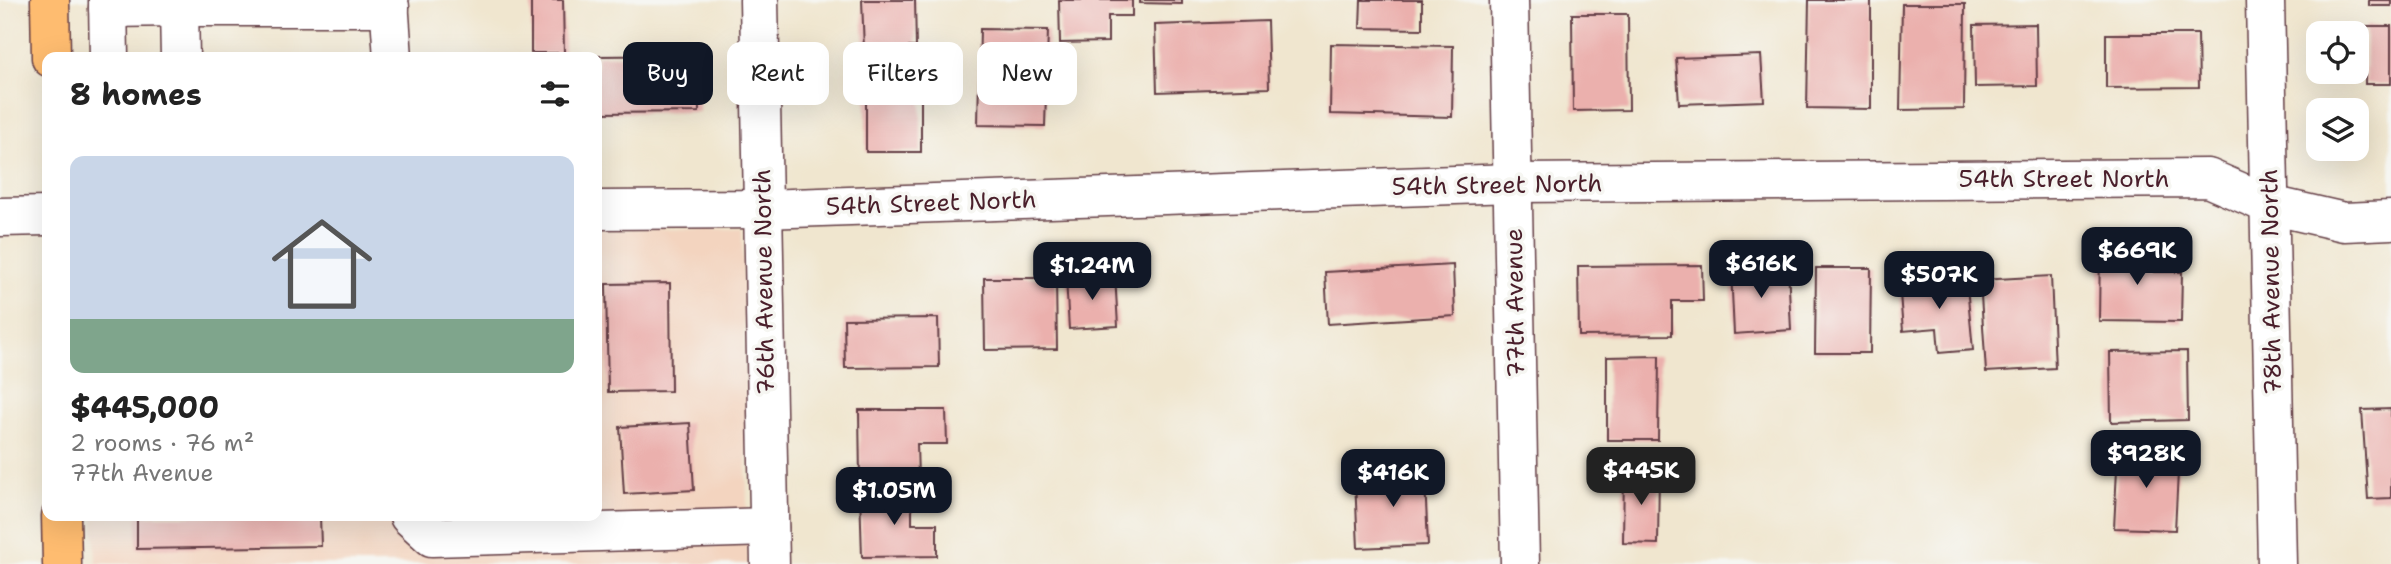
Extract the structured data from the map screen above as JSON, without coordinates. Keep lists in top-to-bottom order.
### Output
{
  "streets": {
    "street": [
      "54th Street North",
      "76th Avenue North",
      "78th Avenue North",
      "77th Avenue"
    ]
  },
  "crossings": [
    ["54th Street North", "76th Avenue North"],
    ["54th Street North", "78th Avenue North"],
    ["54th Street North", "77th Avenue"]
  ],
  "page": {
    "chip": [
      "Buy",
      "Rent",
      "Filters",
      "New"
    ],
    "heading": "8 homes",
    "list": [
      {
        "name": "$445,000",
        "note": "2 rooms · 76 m² · 77th Avenue"
      }
    ],
    "price": [
      "$669K",
      "$616K",
      "$1.24M",
      "$507K",
      "$928K",
      "$445K",
      "$416K",
      "$1.05M"
    ]
  }
}
